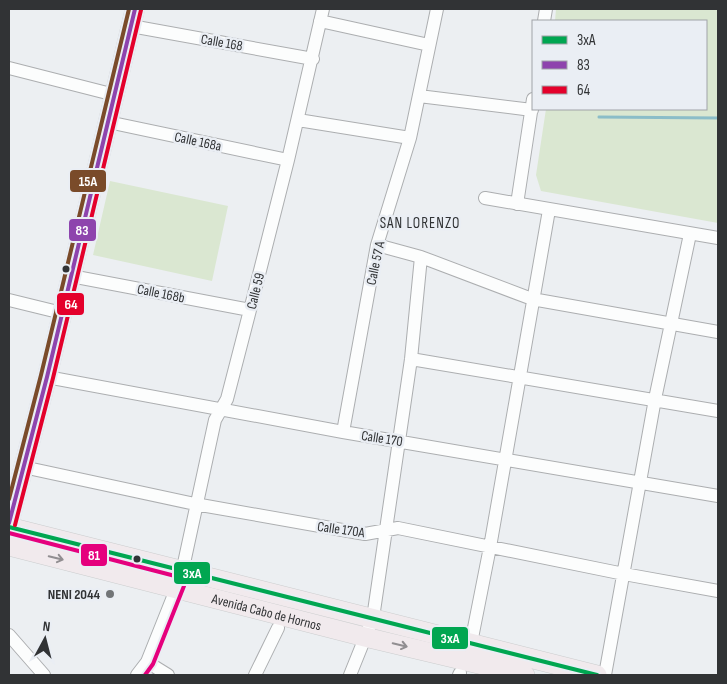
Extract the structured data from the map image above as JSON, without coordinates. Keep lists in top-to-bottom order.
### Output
{
  "streets": {
    "main road": ["Avenida Cabo de Hornos"],
    "street": [
      "Calle 168",
      "Calle 168a",
      "Calle 57 A",
      "Calle 59",
      "Calle 168b",
      "Calle 170",
      "Calle 170A"
    ]
  },
  "crossings": [
    ["Calle 168", "Calle 59"],
    ["Calle 168a", "Calle 59"],
    ["Calle 57 A", "Calle 170"],
    ["Calle 59", "Calle 168b"],
    ["Calle 59", "Calle 170"],
    ["Calle 59", "Calle 170A"],
    ["Calle 59", "Avenida Cabo de Hornos"]
  ],
  "districts": ["SAN LORENZO"],
  "places": ["NENI 2044"],
  "lines": [
    "transit line 83",
    "transit line 15A",
    "transit line 64",
    "transit line 3xA",
    "transit line 81"
  ],
  "legend": ["3xA", "83", "64"],
  "north": "top"
}
